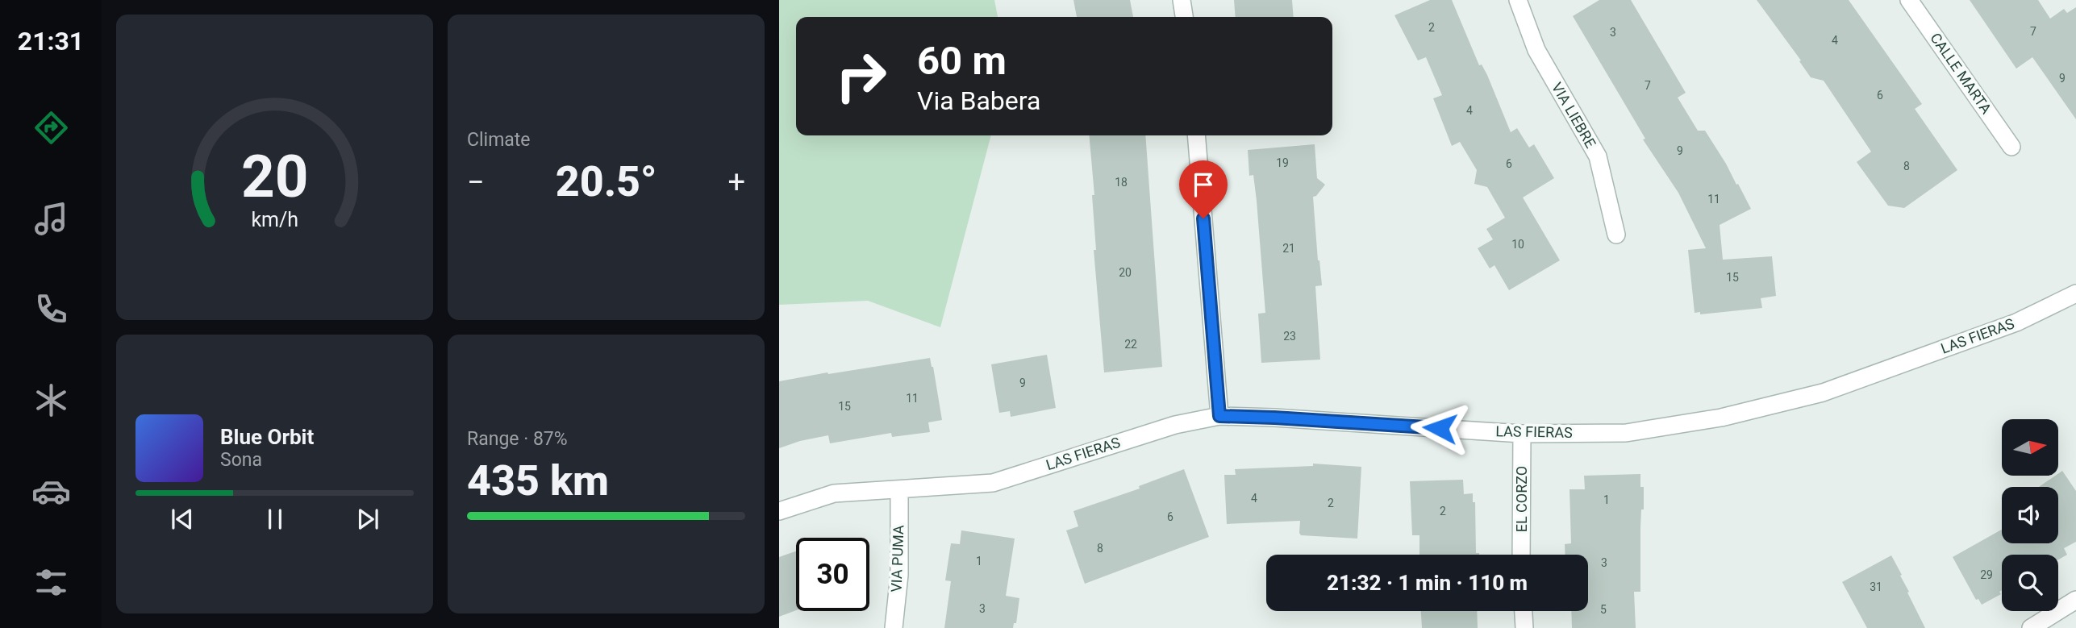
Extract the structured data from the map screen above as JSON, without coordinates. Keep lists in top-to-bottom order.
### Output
{
  "streets": {
    "street": [
      "CALLE MARTA",
      "VIA LIEBRE",
      "LAS FIERAS",
      "EL CORZO",
      "VIA PUMA"
    ]
  },
  "crossings": [
    ["LAS FIERAS", "EL CORZO"],
    ["LAS FIERAS", "VIA PUMA"]
  ],
  "house_numbers": [
    "2",
    "7",
    "3",
    "4",
    "9",
    "7",
    "6",
    "4",
    "9",
    "19",
    "6",
    "8",
    "18",
    "11",
    "10",
    "21",
    "20",
    "15",
    "23",
    "22",
    "9",
    "11",
    "15",
    "4",
    "1",
    "2",
    "2",
    "6",
    "8",
    "1",
    "3",
    "29",
    "31",
    "3",
    "5"
  ],
  "north": "right",
  "page": {
    "tabs": "21:31",
    "tile": [
      "Climate",
      ["Range · 87%", "435 km"]
    ],
    "turn": ["60 m", "Via Babera"],
    "heat": ["−", "20.5°", "+"],
    "song": ["Blue Orbit", "Sona"],
    "limit": "30",
    "trip": "21:32 · 1 min · 110 m",
    "gauge": ["20", "km/h"]
  }
}
